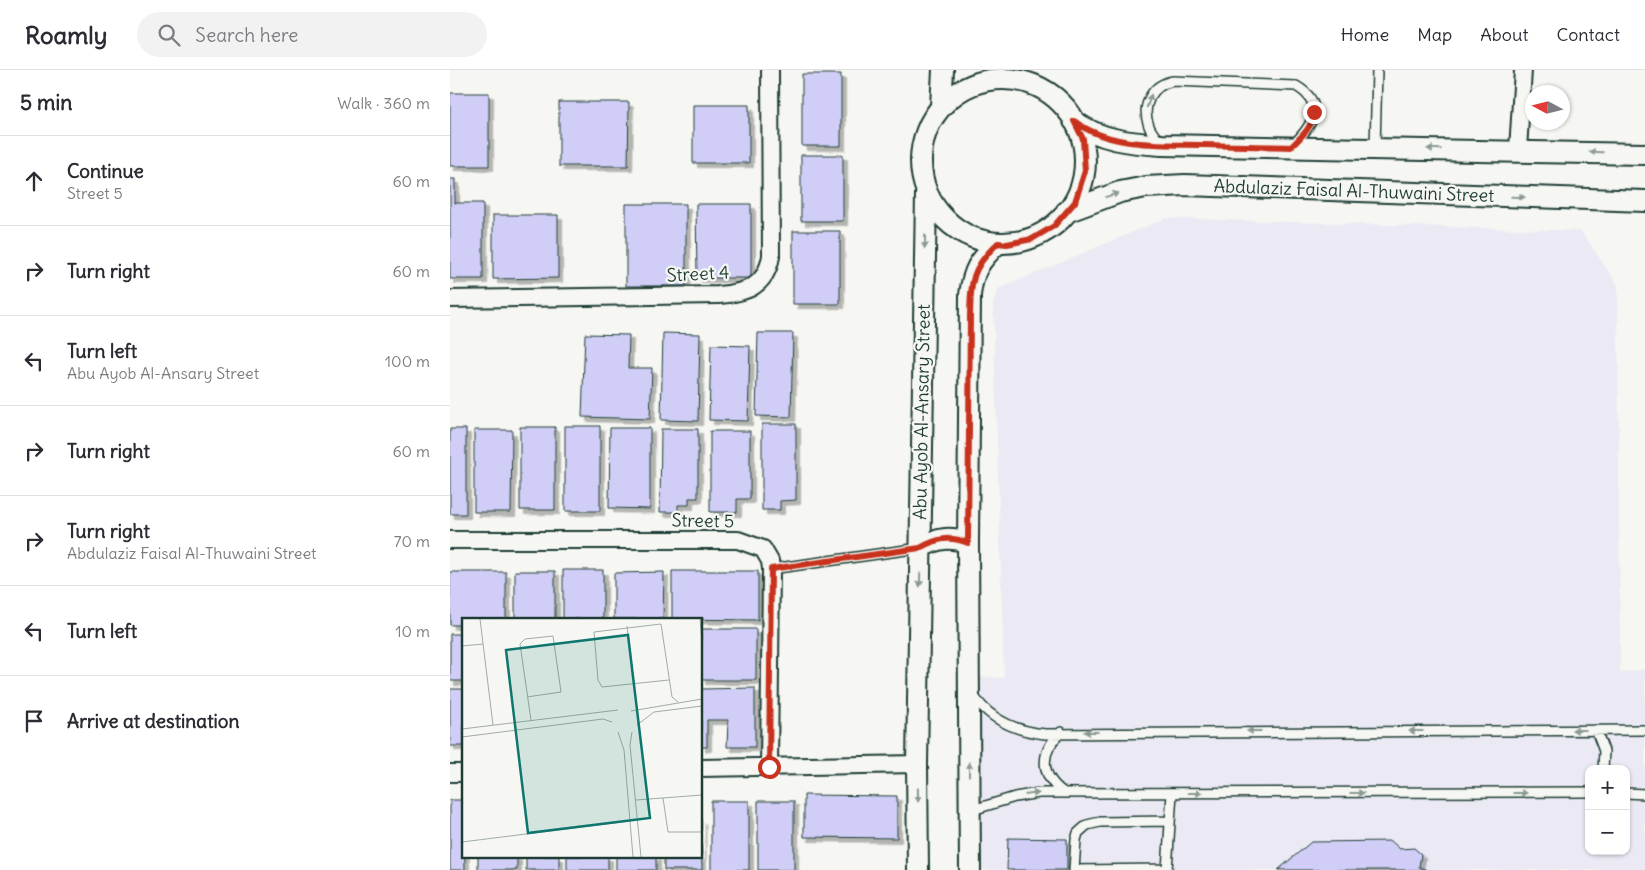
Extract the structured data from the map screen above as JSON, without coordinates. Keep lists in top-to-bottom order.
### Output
{
  "streets": {
    "street": [
      "Abdulaziz Faisal Al-Thuwaini Street",
      "Street 4",
      "Abu Ayob Al-Ansary Street",
      "Street 5"
    ]
  },
  "crossings": [
    ["Abdulaziz Faisal Al-Thuwaini Street", "Abu Ayob Al-Ansary Street"]
  ],
  "north": "left",
  "page": {
    "header": "Roamly",
    "search": "Search here",
    "nav": [
      "Home",
      "Map",
      "About",
      "Contact"
    ],
    "heading": ["5 min", "Walk · 360 m"],
    "list": [
      ["Continue", "Street 5", "60 m"],
      ["Turn right", "60 m"],
      ["Turn left", "Abu Ayob Al-Ansary Street", "100 m"],
      ["Turn right", "60 m"],
      ["Turn right", "Abdulaziz Faisal Al-Thuwaini Street", "70 m"],
      ["Turn left", "10 m"],
      "Arrive at destination"
    ],
    "map_buttons": ["+", "−"]
  }
}
